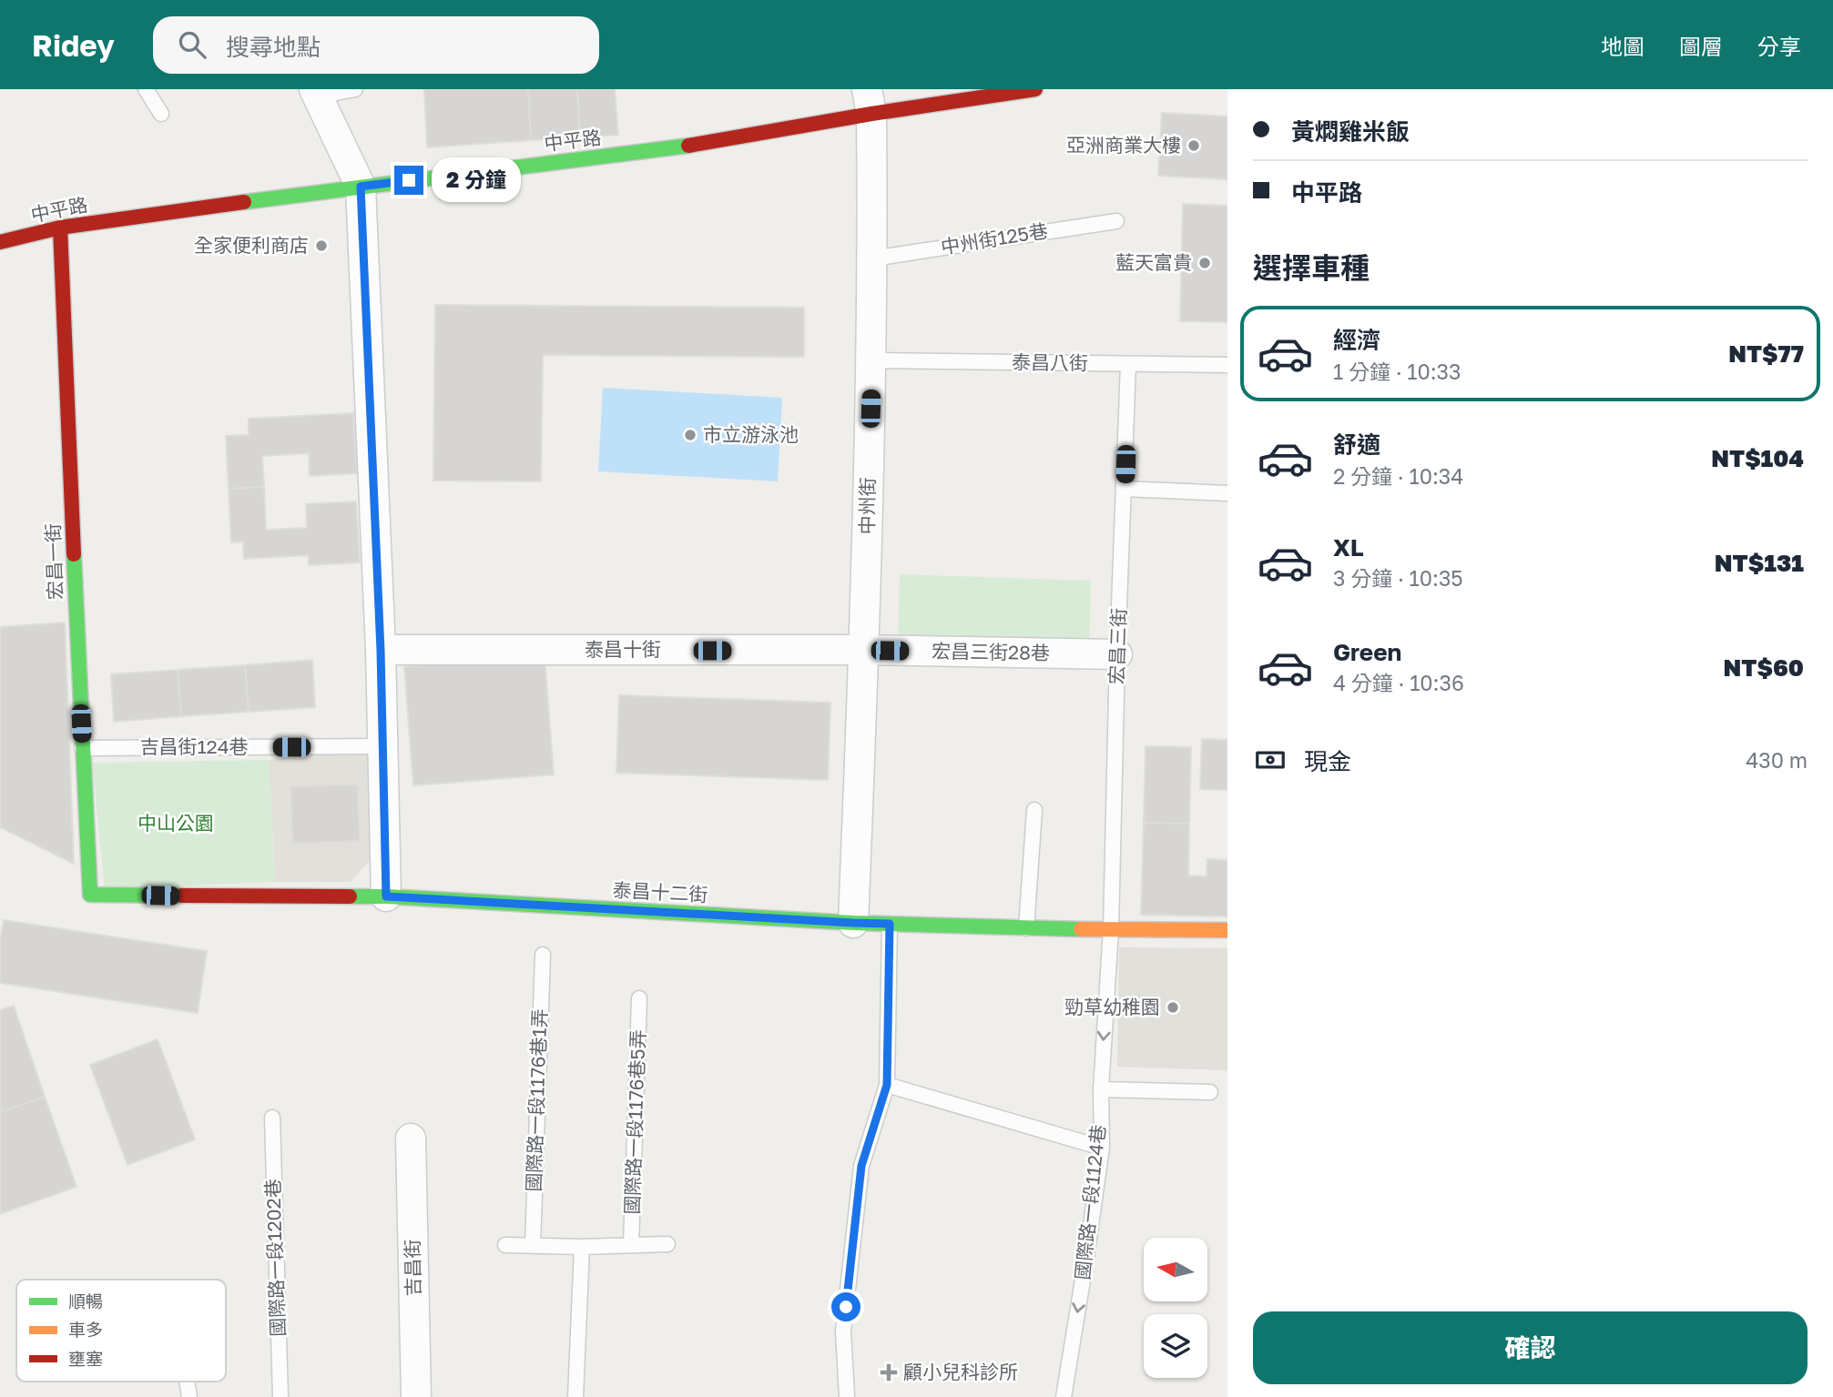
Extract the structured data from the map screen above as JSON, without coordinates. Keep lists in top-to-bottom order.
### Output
{
  "streets": {
    "street": [
      "中平路",
      "中州街",
      "宏昌一街",
      "泰昌十街",
      "宏昌三街28巷",
      "泰昌十二街",
      "吉昌街"
    ],
    "lane": [
      "中州街125巷",
      "泰昌八街",
      "宏昌三街",
      "吉昌街124巷",
      "國際路一段1176巷1弄",
      "國際路一段1176巷5弄",
      "國際路一段1124巷",
      "國際路一段1202巷"
    ]
  },
  "crossings": [
    ["中平路", "中州街"],
    ["中平路", "宏昌一街"],
    ["中州街125巷", "中州街"],
    ["泰昌八街", "中州街"],
    ["泰昌八街", "宏昌三街"],
    ["中州街", "泰昌十街"],
    ["中州街", "宏昌三街28巷"],
    ["中州街", "泰昌十二街"],
    ["宏昌一街", "吉昌街124巷"],
    ["宏昌一街", "泰昌十二街"],
    ["宏昌三街", "宏昌三街28巷"],
    ["宏昌三街", "泰昌十二街"],
    ["宏昌三街", "國際路一段1124巷"],
    ["泰昌十街", "宏昌三街28巷"],
    ["泰昌十二街", "國際路一段1124巷"]
  ],
  "one_way": ["國際路一段1124巷"],
  "parks": ["中山公園"],
  "places": {
    "other": [
      "亞洲商業大樓",
      "全家便利商店",
      "藍天富貴",
      "市立游泳池",
      "勁草幼稚園"
    ],
    "health": ["顧小兒科診所"]
  },
  "legend": ["順暢", "車多", "壅塞"],
  "north": "left",
  "page": {
    "header": "Ridey",
    "search": "搜尋地點",
    "nav": ["地圖", "圖層", "分享"],
    "banner": ["黃燜雞米飯", "中平路"],
    "bubble": "2 分鐘",
    "heading": "選擇車種",
    "list": [
      {
        "name": "經濟",
        "note": "1 分鐘 · 10:33",
        "value": "NT$77"
      },
      {
        "name": "舒適",
        "note": "2 分鐘 · 10:34",
        "value": "NT$104"
      },
      {
        "name": "XL",
        "note": "3 分鐘 · 10:35",
        "value": "NT$131"
      },
      {
        "name": "Green",
        "note": "4 分鐘 · 10:36",
        "value": "NT$60"
      }
    ],
    "pay": ["現金", "430 m"],
    "buttons": "確認"
  }
}
